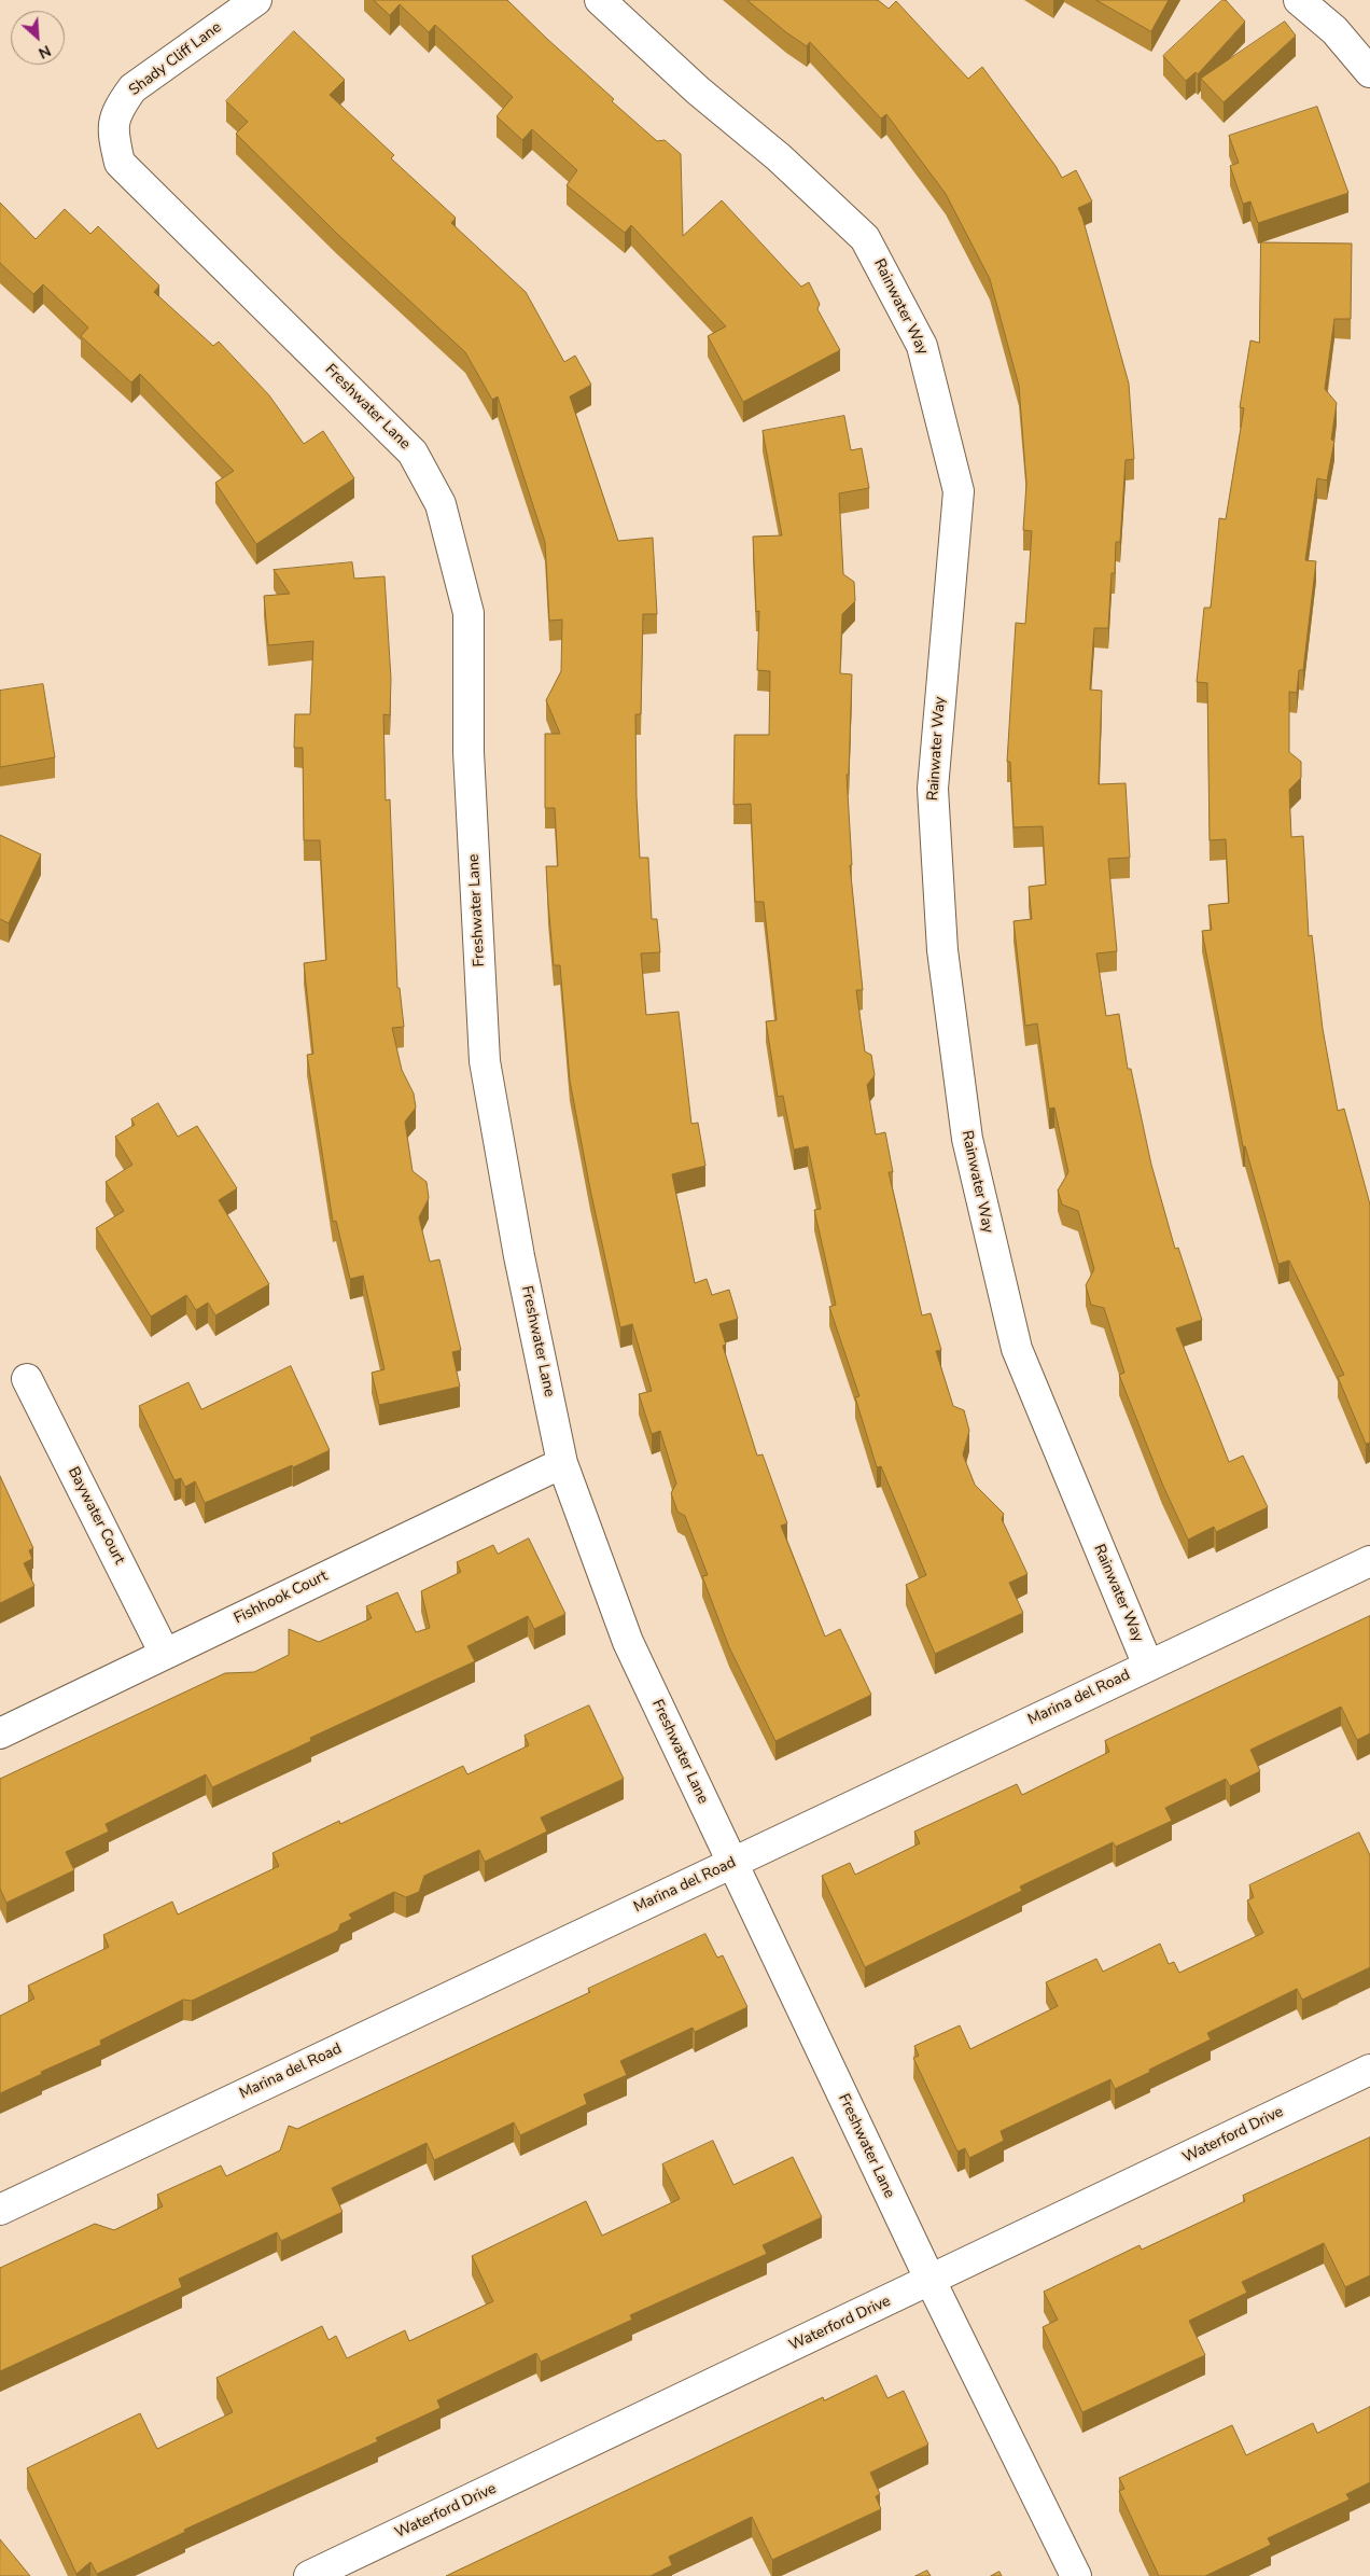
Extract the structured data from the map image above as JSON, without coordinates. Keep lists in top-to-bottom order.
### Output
{
  "streets": {
    "street": [
      "Shady Cliff Lane",
      "Rainwater Way",
      "Freshwater Lane",
      "Baywater Court",
      "Fishhook Court",
      "Marina del Road",
      "Waterford Drive"
    ]
  },
  "crossings": [
    ["Shady Cliff Lane", "Freshwater Lane"],
    ["Rainwater Way", "Marina del Road"],
    ["Freshwater Lane", "Fishhook Court"],
    ["Freshwater Lane", "Marina del Road"],
    ["Freshwater Lane", "Waterford Drive"],
    ["Baywater Court", "Fishhook Court"]
  ],
  "north": "bottom right"
}
